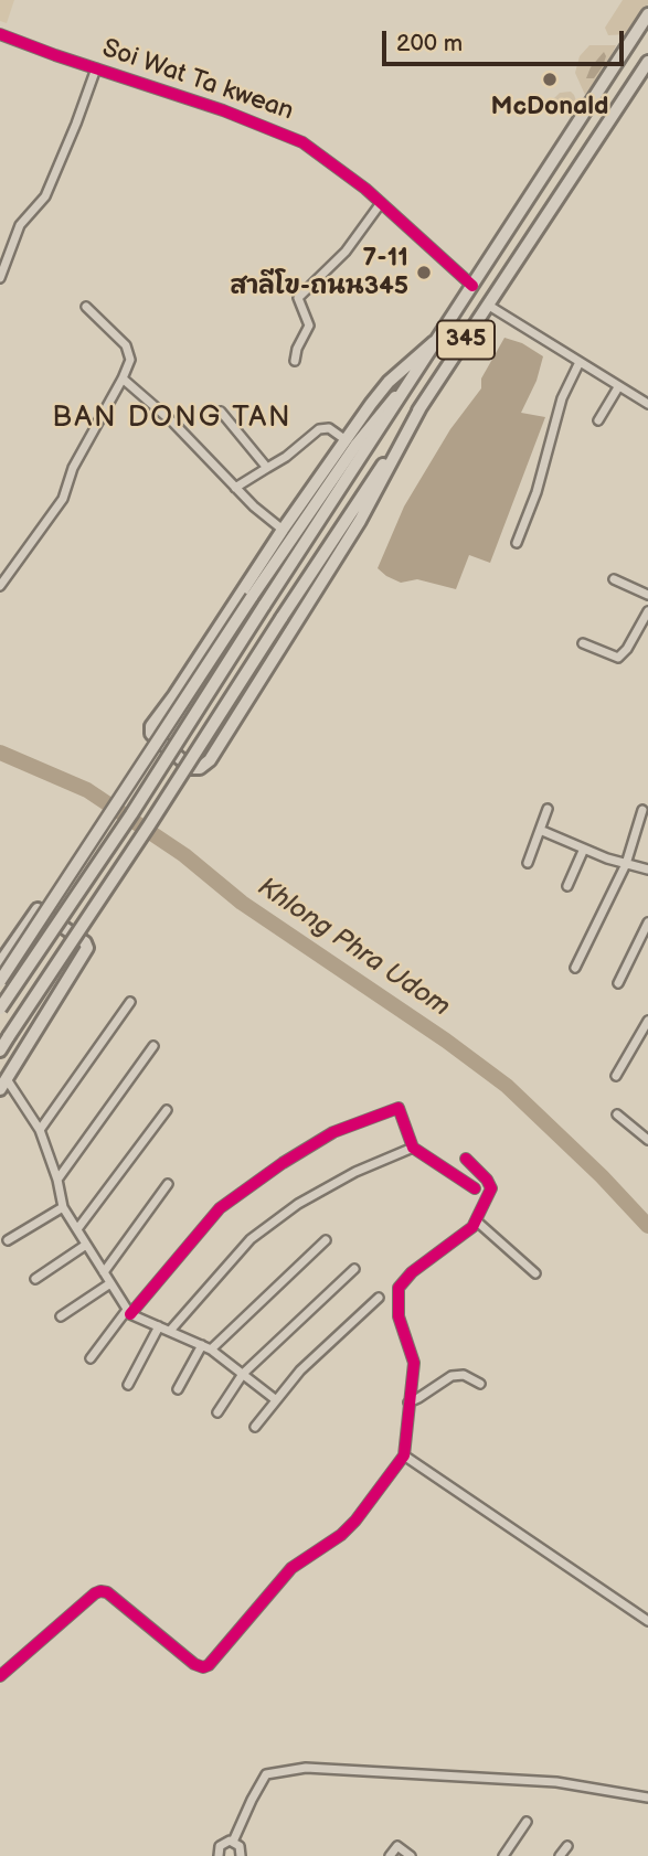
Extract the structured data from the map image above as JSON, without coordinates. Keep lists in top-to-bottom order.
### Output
{
  "streets": {
    "main road": ["345"],
    "street": ["Soi Wat Ta kwean"]
  },
  "crossings": [
    ["Soi Wat Ta kwean", "345"]
  ],
  "districts": ["BAN DONG TAN"],
  "water": ["Khlong Phra Udom"],
  "places": ["McDonald", "7-11 สาลีโข-ถนน345"],
  "scale_bar": "200 m"
}
